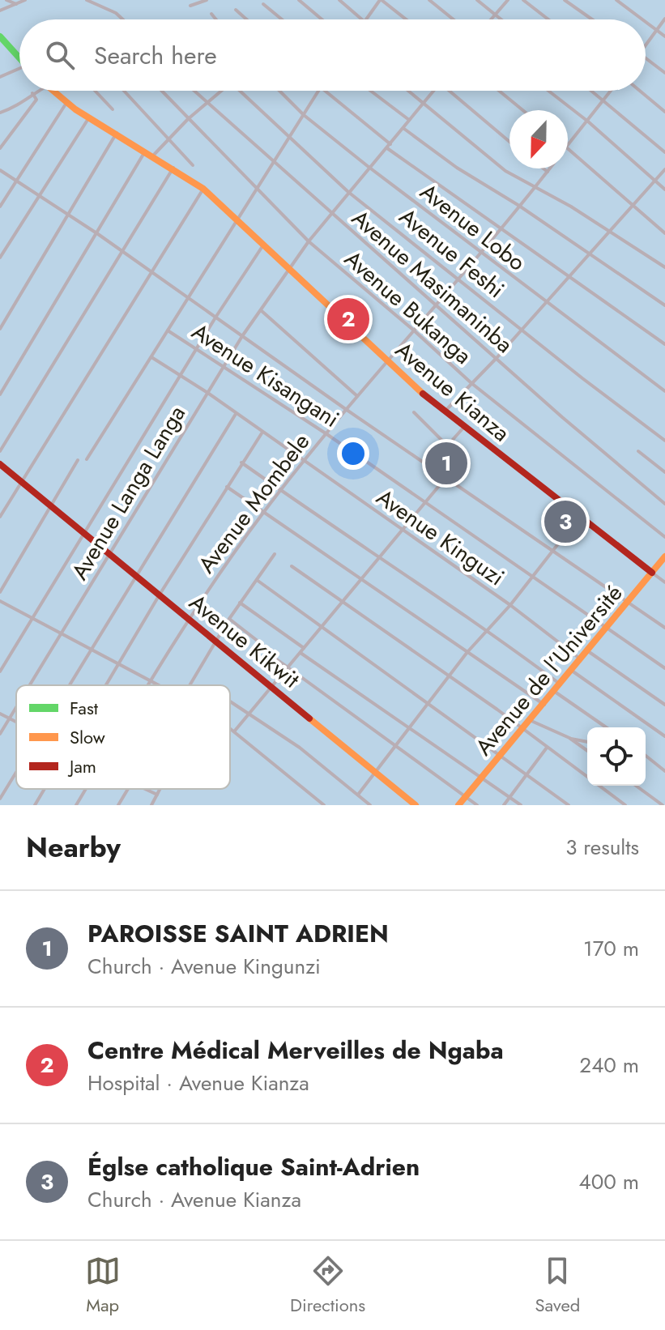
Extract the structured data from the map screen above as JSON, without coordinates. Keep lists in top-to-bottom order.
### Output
{
  "streets": {
    "main road": ["Avenue Kianza", "Avenue Kikwit", "Avenue de l’Université"],
    "street": [
      "Avenue Lobo",
      "Avenue Feshi",
      "Avenue Masimaninba",
      "Avenue Bukanga",
      "Avenue Kisangani",
      "Avenue Langa Langa",
      "Avenue Mombele",
      "Avenue Kinguzi"
    ]
  },
  "crossings": [
    ["Avenue Lobo", "Avenue Langa Langa"],
    ["Avenue Lobo", "Avenue Mombele"],
    ["Avenue Feshi", "Avenue Langa Langa"],
    ["Avenue Feshi", "Avenue Mombele"],
    ["Avenue Masimaninba", "Avenue Langa Langa"],
    ["Avenue Masimaninba", "Avenue Mombele"],
    ["Avenue Bukanga", "Avenue Langa Langa"],
    ["Avenue Bukanga", "Avenue Mombele"],
    ["Avenue Kisangani", "Avenue Langa Langa"],
    ["Avenue Kisangani", "Avenue Mombele"],
    ["Avenue Kisangani", "Avenue de l’Université"],
    ["Avenue Kianza", "Avenue Langa Langa"],
    ["Avenue Kianza", "Avenue Mombele"],
    ["Avenue Kianza", "Avenue de l’Université"],
    ["Avenue Langa Langa", "Avenue Kinguzi"],
    ["Avenue Langa Langa", "Avenue Kikwit"],
    ["Avenue Mombele", "Avenue Kinguzi"],
    ["Avenue Mombele", "Avenue Kikwit"],
    ["Avenue Kinguzi", "Avenue de l’Université"]
  ],
  "legend": ["Fast", "Slow", "Jam"],
  "north": "bottom",
  "page": {
    "search": "Search here",
    "pins": ["2", "1", "3"],
    "heading": ["Nearby", "3 results"],
    "list": [
      {
        "mark": "1",
        "name": "PAROISSE SAINT ADRIEN",
        "note": "Church · Avenue Kingunzi",
        "value": "170 m"
      },
      {
        "mark": "2",
        "name": "Centre Médical Merveilles de Ngaba",
        "note": "Hospital · Avenue Kianza",
        "value": "240 m"
      },
      {
        "mark": "3",
        "name": "Églse catholique Saint-Adrien",
        "note": "Church · Avenue Kianza",
        "value": "400 m"
      }
    ],
    "nav": ["Map", "Directions", "Saved"]
  }
}
